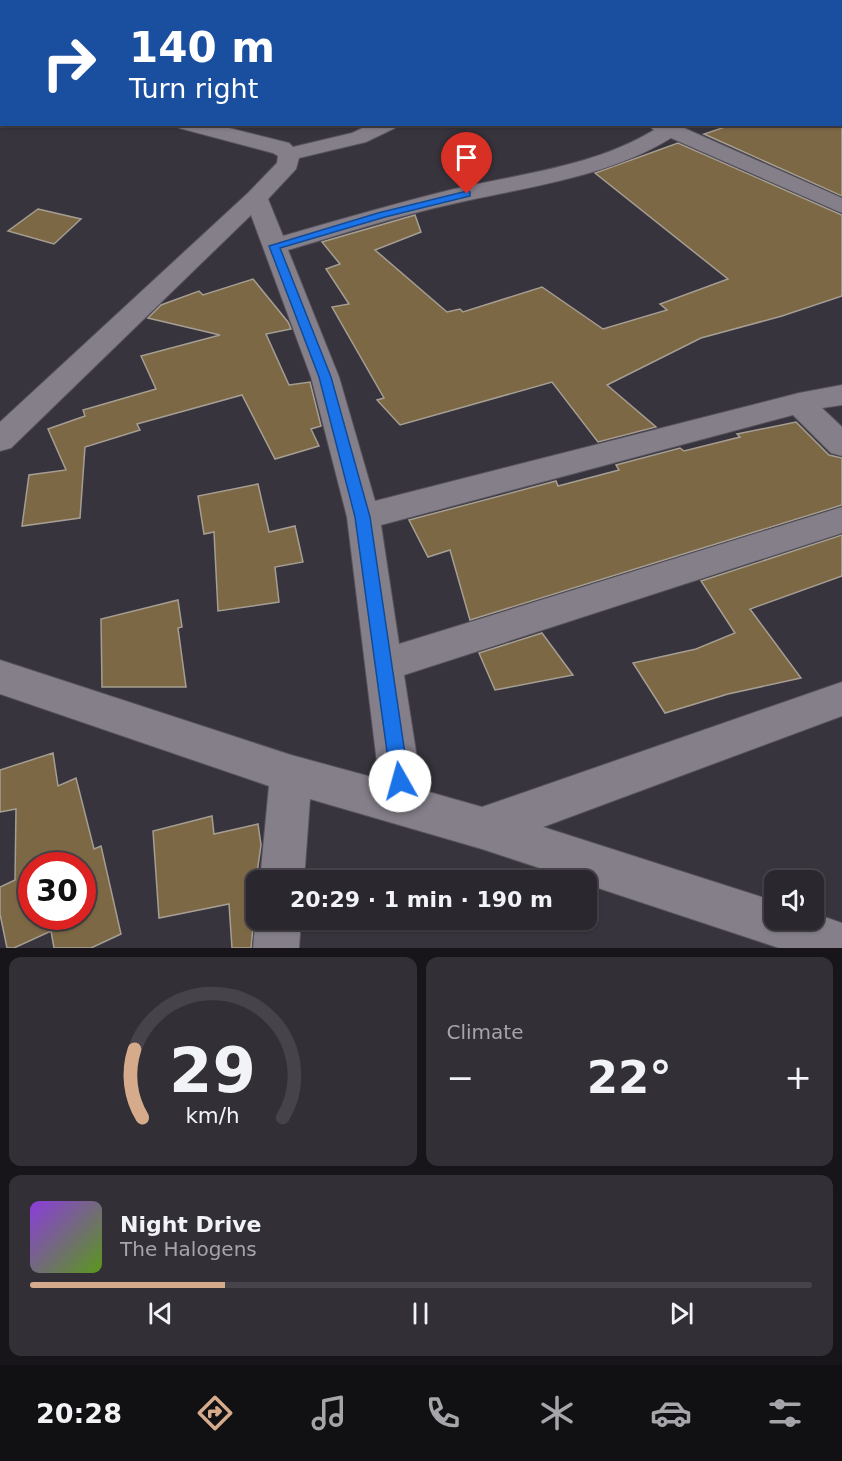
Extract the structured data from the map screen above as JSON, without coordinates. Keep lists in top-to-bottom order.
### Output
{
  "page": {
    "turn": ["140 m", "Turn right"],
    "limit": "30",
    "trip": "20:29 · 1 min · 190 m",
    "tile": "Climate",
    "heat": ["−", "22°", "+"],
    "song": ["Night Drive", "The Halogens"],
    "tabs": "20:28",
    "gauge": ["29", "km/h"]
  }
}
